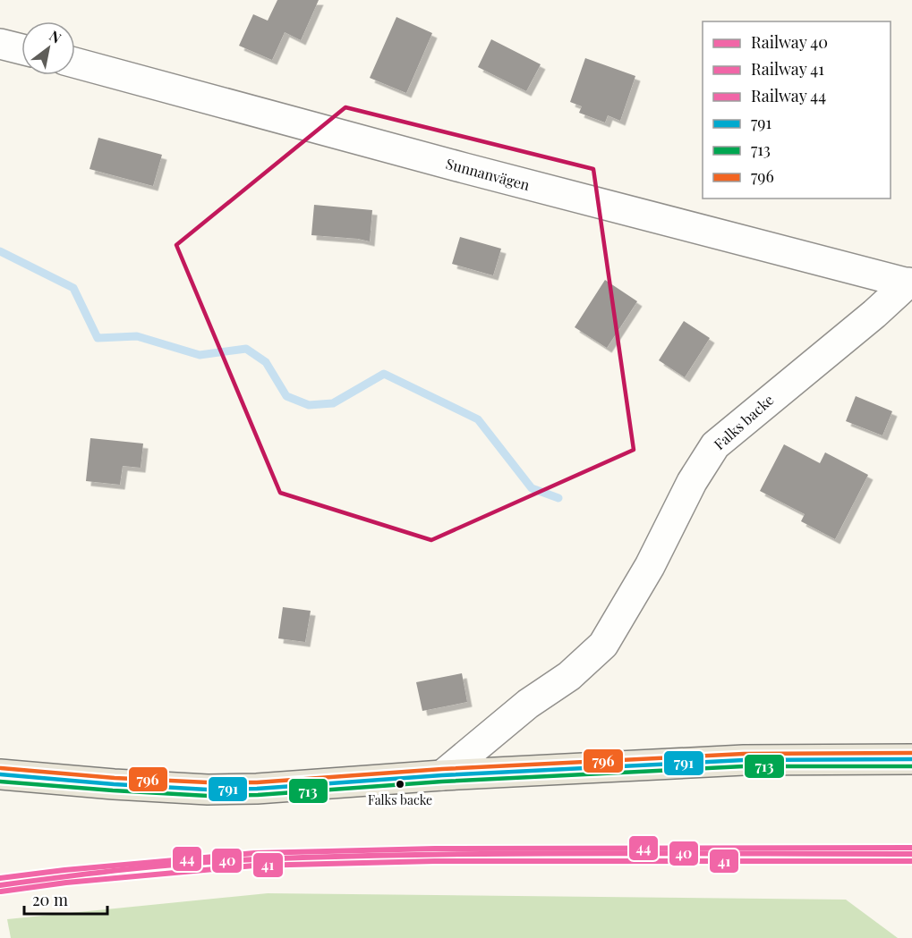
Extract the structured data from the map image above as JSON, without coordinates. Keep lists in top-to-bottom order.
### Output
{
  "streets": {
    "street": ["Sunnanvägen", "Falks backe"]
  },
  "crossings": [
    ["Sunnanvägen", "Falks backe"]
  ],
  "places": ["Falks backe"],
  "lines": [
    "transit line 796",
    "transit line 791",
    "transit line 713",
    "rail line 44",
    "rail line 40",
    "rail line 41"
  ],
  "legend": [
    "Railway 40",
    "Railway 41",
    "Railway 44",
    "791",
    "713",
    "796"
  ],
  "scale_bar": "20 m",
  "north": "top right"
}
